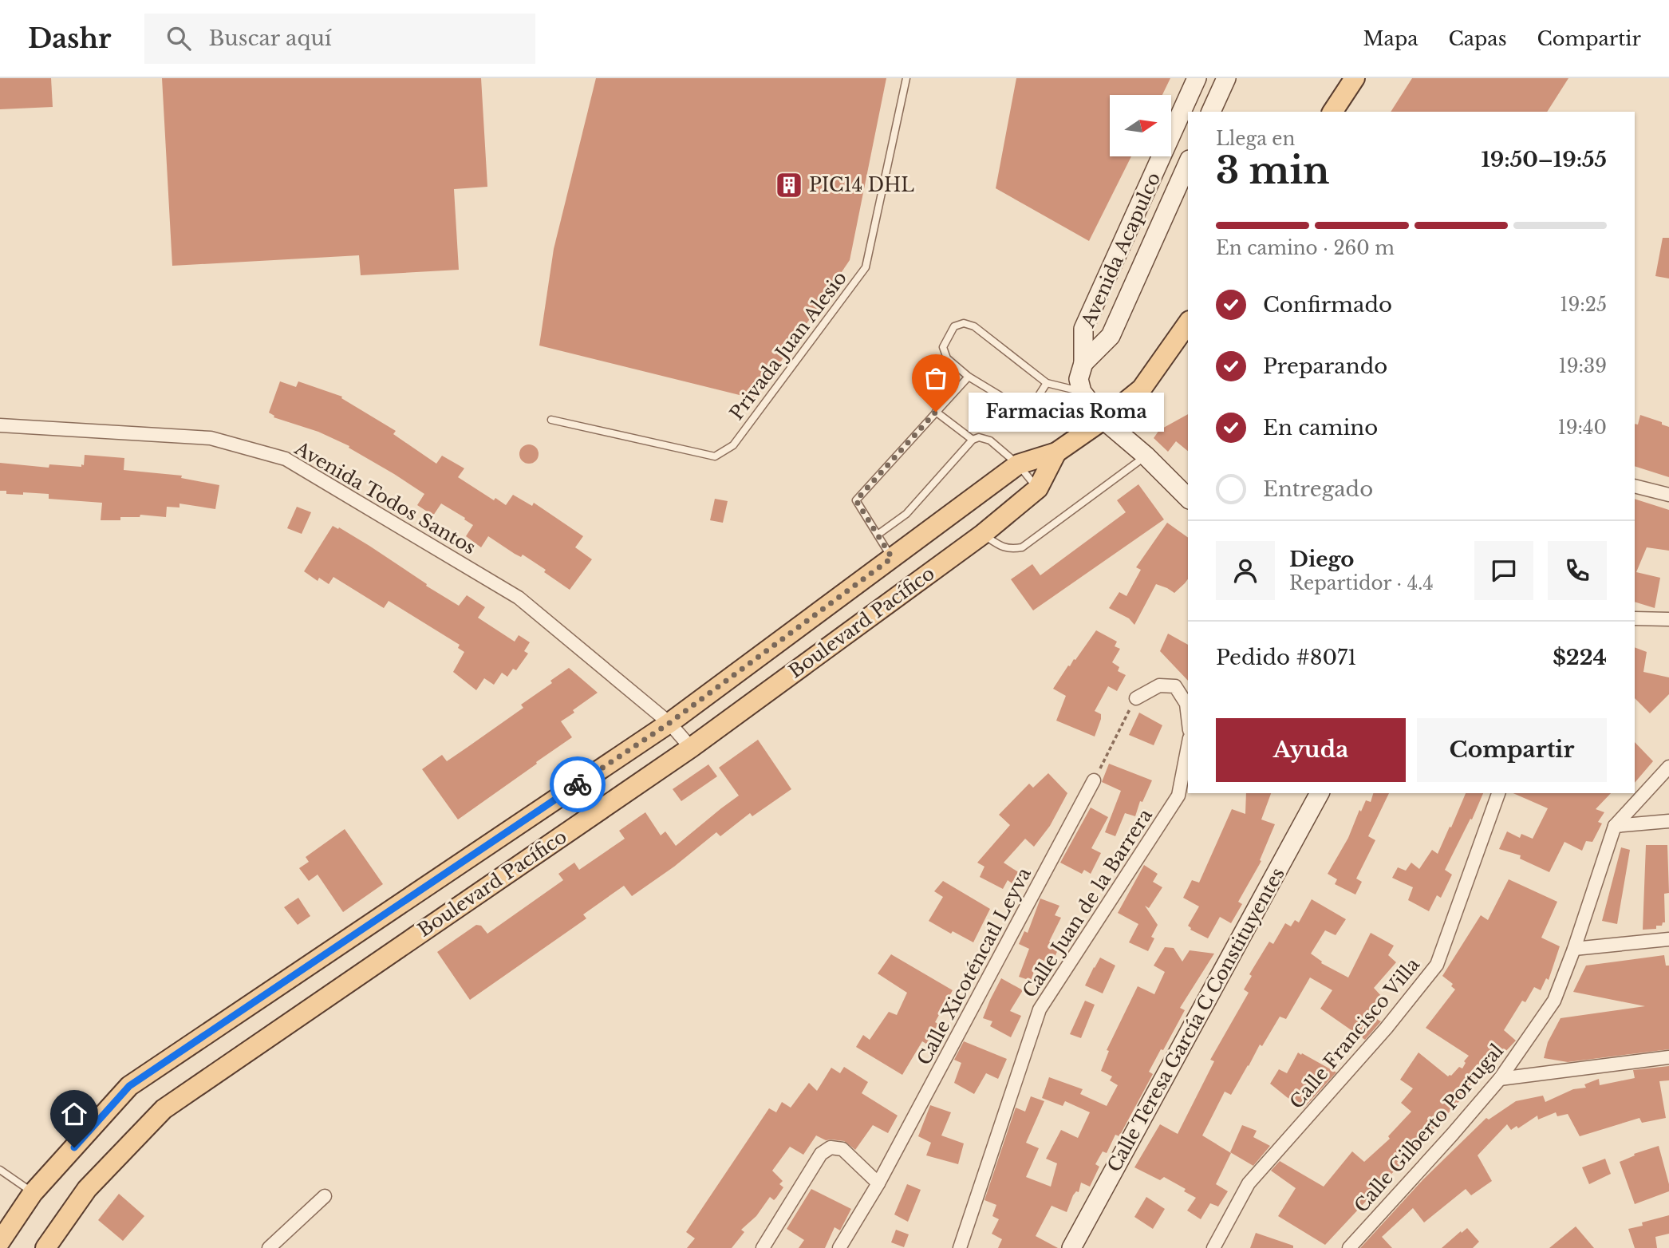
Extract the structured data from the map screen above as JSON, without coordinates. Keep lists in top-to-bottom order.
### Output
{
  "streets": {
    "main road": ["Avenida Acapulco", "Boulevard Pacífico", "Calle Teresa García C Constituyentes"],
    "street": [
      "Avenida Todos Santos",
      "Calle Juan de la Barrera",
      "Calle Xicoténcatl Leyva",
      "Calle Francisco Villa",
      "Calle Gilberto Portugal"
    ],
    "lane": ["Privada Juan Alesio"]
  },
  "crossings": [
    ["Avenida Todos Santos", "Boulevard Pacífico"]
  ],
  "places": {
    "building": ["PIC14 DHL"],
    "other": ["Farmacias Roma"]
  },
  "north": "right",
  "page": {
    "header": "Dashr",
    "search": "Buscar aquí",
    "nav": ["Mapa", "Capas", "Compartir"],
    "heading": ["3 min", "Llega en", "19:50–19:55"],
    "panel": [
      "Diego",
      "Repartidor · 4.4",
      "Pedido #8071",
      "$224"
    ],
    "bar": "En camino · 260 m",
    "list": [
      ["Confirmado", "19:25"],
      ["Preparando", "19:39"],
      ["En camino", "19:40"],
      "Entregado"
    ],
    "bubble": "Farmacias Roma",
    "buttons": ["Ayuda", "Compartir"]
  }
}
